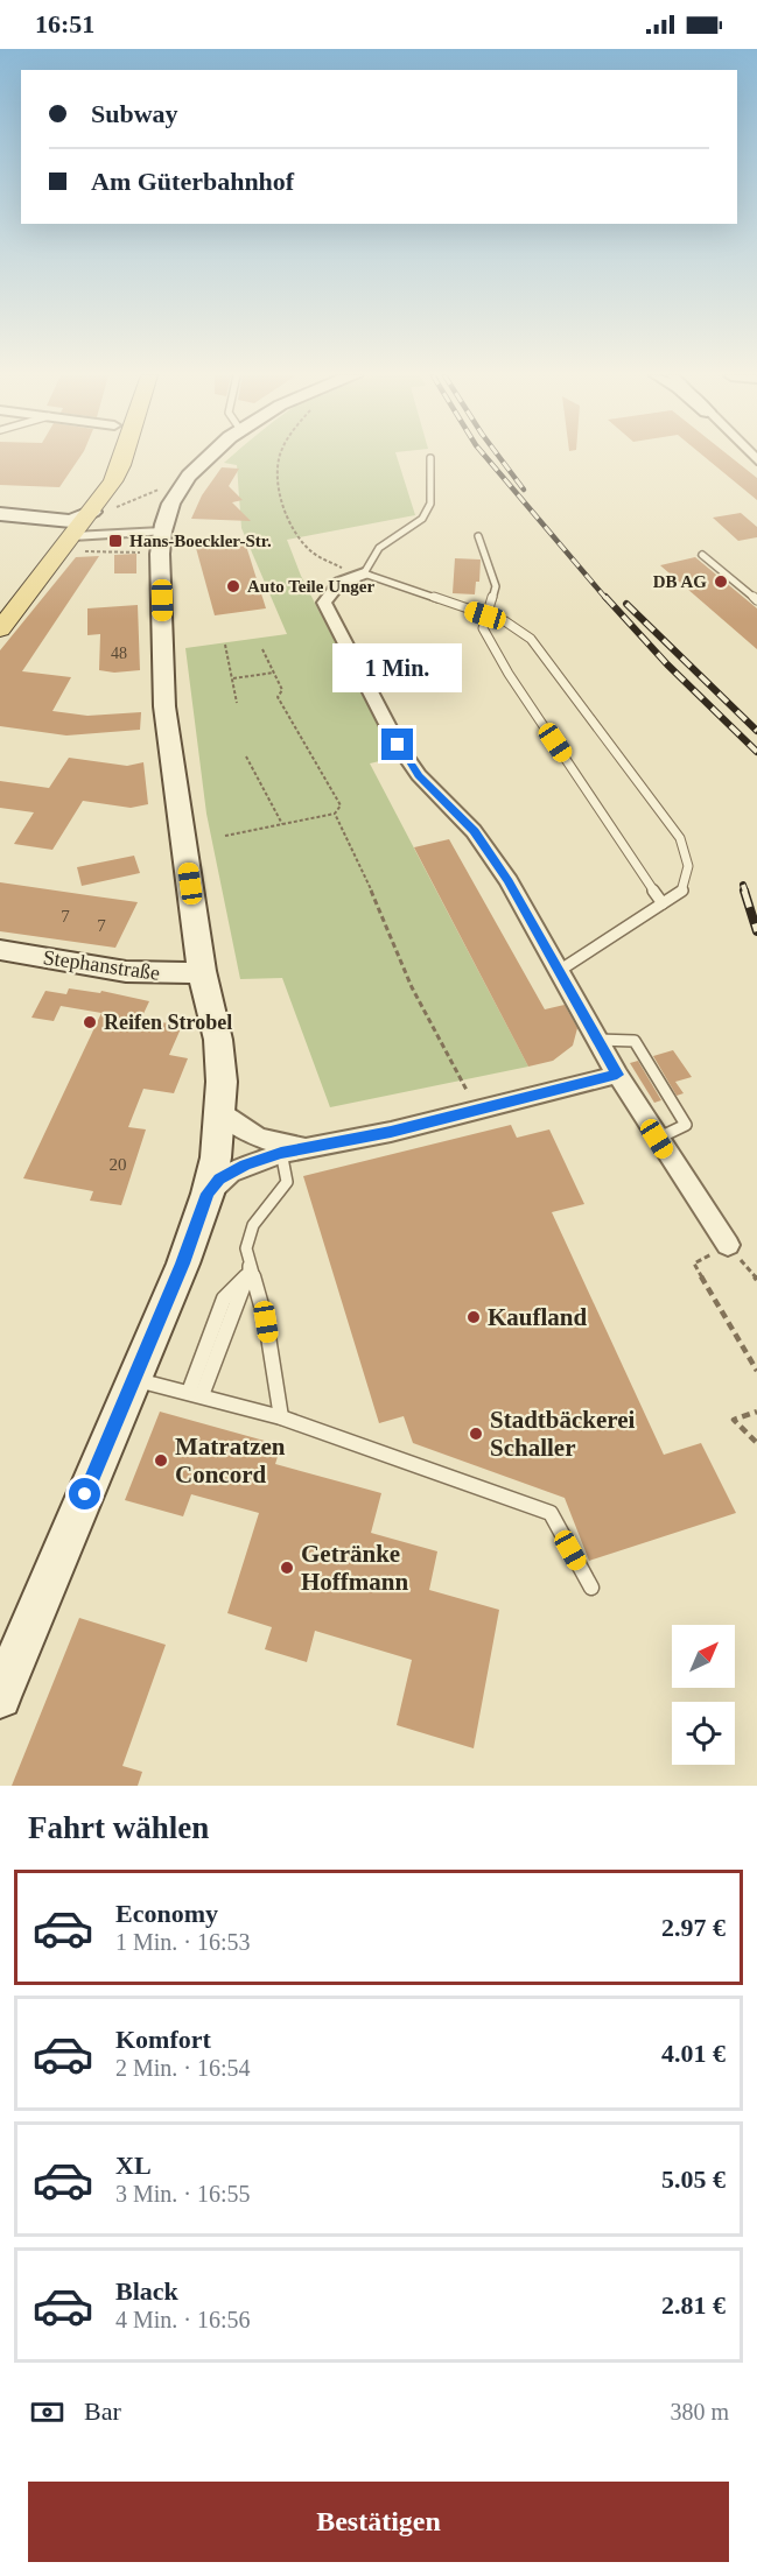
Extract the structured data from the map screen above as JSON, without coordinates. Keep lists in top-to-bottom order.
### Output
{
  "streets": {
    "main road": ["Stephanstraße"]
  },
  "places": {
    "transit": ["Hans-Boeckler-Str."],
    "other": [
      "DB AG",
      "Auto Teile Unger",
      "Reifen Strobel",
      "Kaufland",
      "Stadtbäckerei Schaller",
      "Matratzen Concord",
      "Getränke Hoffmann"
    ]
  },
  "house_numbers": [
    "48",
    "7",
    "7",
    "20"
  ],
  "north": "top right",
  "page": {
    "status": "16:51",
    "banner": ["Subway", "Am Güterbahnhof"],
    "bubble": "1 Min.",
    "heading": "Fahrt wählen",
    "list": [
      {
        "name": "Economy",
        "note": "1 Min. · 16:53",
        "value": "2.97 €"
      },
      {
        "name": "Komfort",
        "note": "2 Min. · 16:54",
        "value": "4.01 €"
      },
      {
        "name": "XL",
        "note": "3 Min. · 16:55",
        "value": "5.05 €"
      },
      {
        "name": "Black",
        "note": "4 Min. · 16:56",
        "value": "2.81 €"
      }
    ],
    "pay": ["Bar", "380 m"],
    "buttons": "Bestätigen"
  }
}
